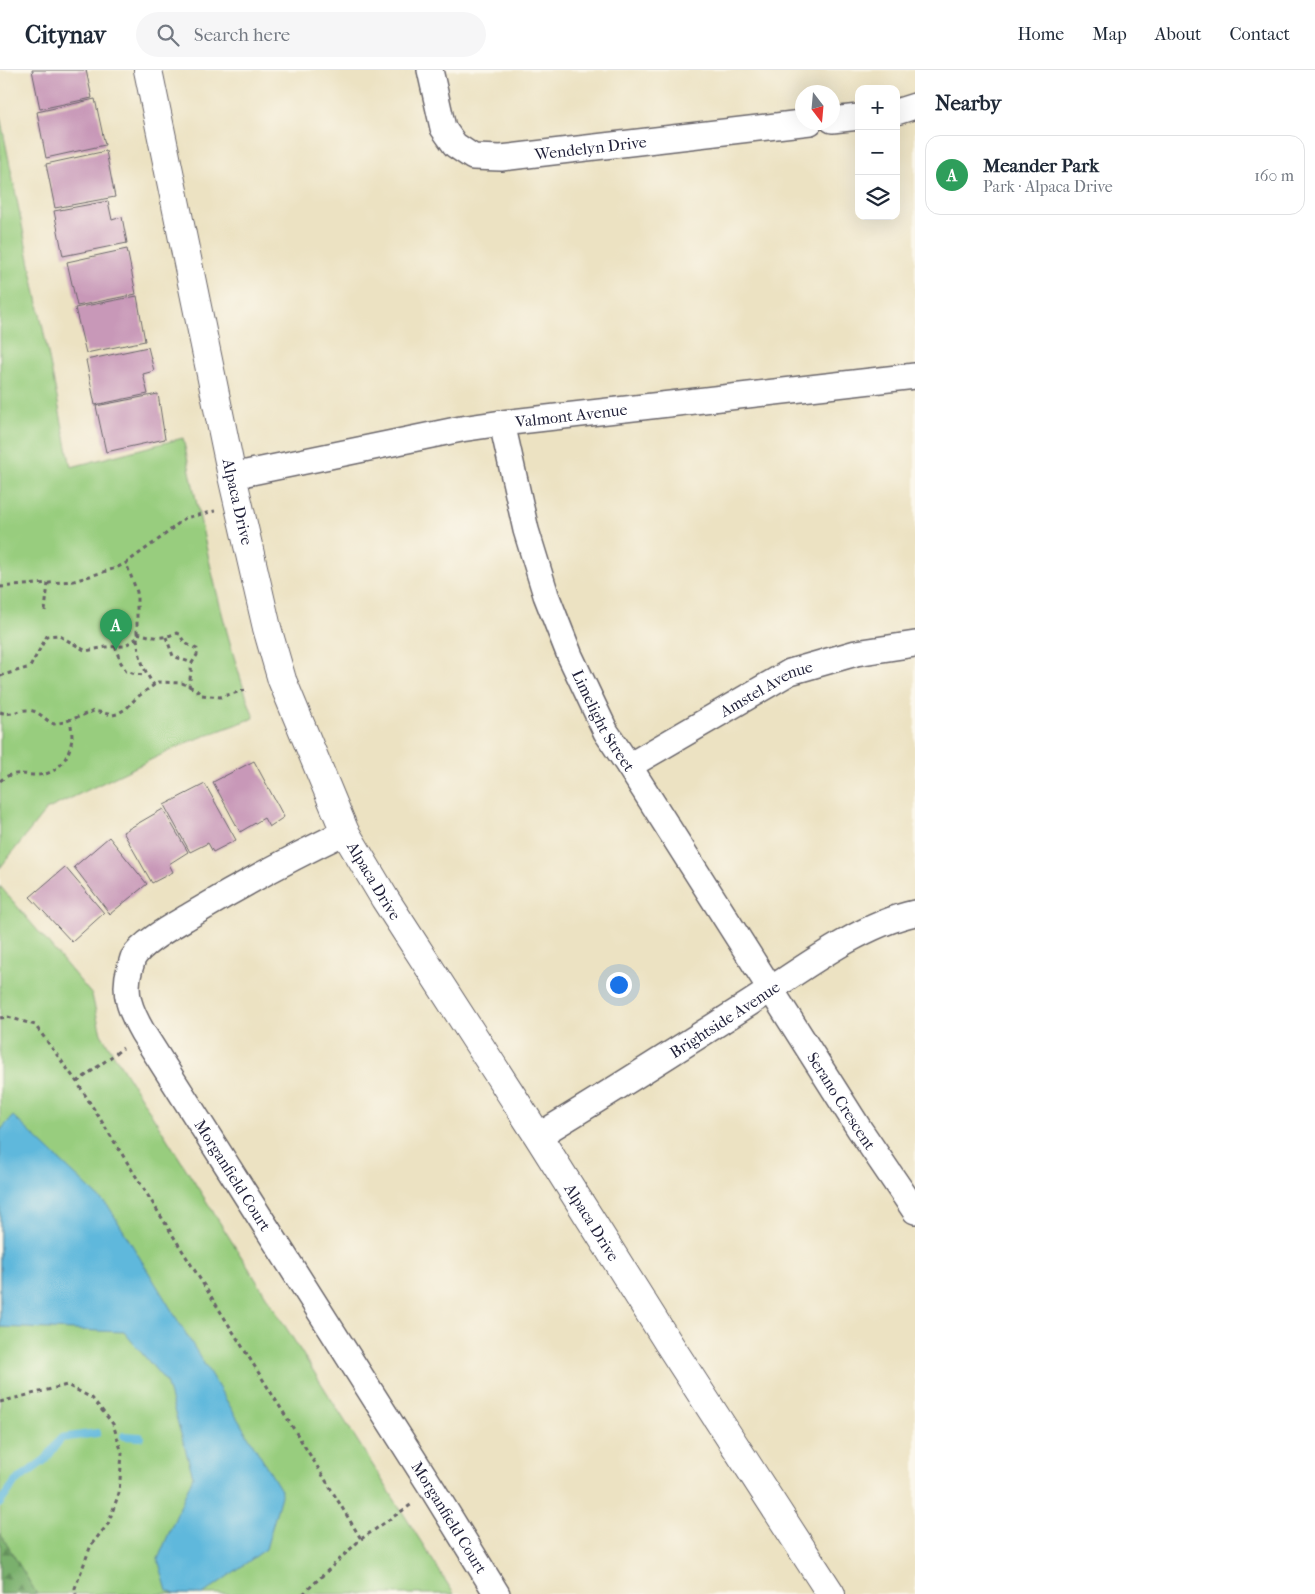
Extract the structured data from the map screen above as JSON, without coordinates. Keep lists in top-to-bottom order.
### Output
{
  "streets": {
    "street": [
      "Wendelyn Drive",
      "Valmont Avenue",
      "Alpaca Drive",
      "Amstel Avenue",
      "Limelight Street",
      "Brightside Avenue",
      "Serano Crescent",
      "Morganfield Court"
    ]
  },
  "crossings": [
    ["Valmont Avenue", "Alpaca Drive"],
    ["Valmont Avenue", "Limelight Street"],
    ["Alpaca Drive", "Brightside Avenue"],
    ["Alpaca Drive", "Morganfield Court"],
    ["Amstel Avenue", "Limelight Street"],
    ["Limelight Street", "Brightside Avenue"],
    ["Limelight Street", "Serano Crescent"],
    ["Brightside Avenue", "Serano Crescent"]
  ],
  "north": "bottom",
  "page": {
    "header": "Citynav",
    "search": "Search here",
    "nav": [
      "Home",
      "Map",
      "About",
      "Contact"
    ],
    "heading": "Nearby",
    "map_buttons": ["+", "−"],
    "list": [
      {
        "mark": "A",
        "name": "Meander Park",
        "note": "Park · Alpaca Drive",
        "value": "160 m"
      }
    ],
    "pins": "A"
  }
}
